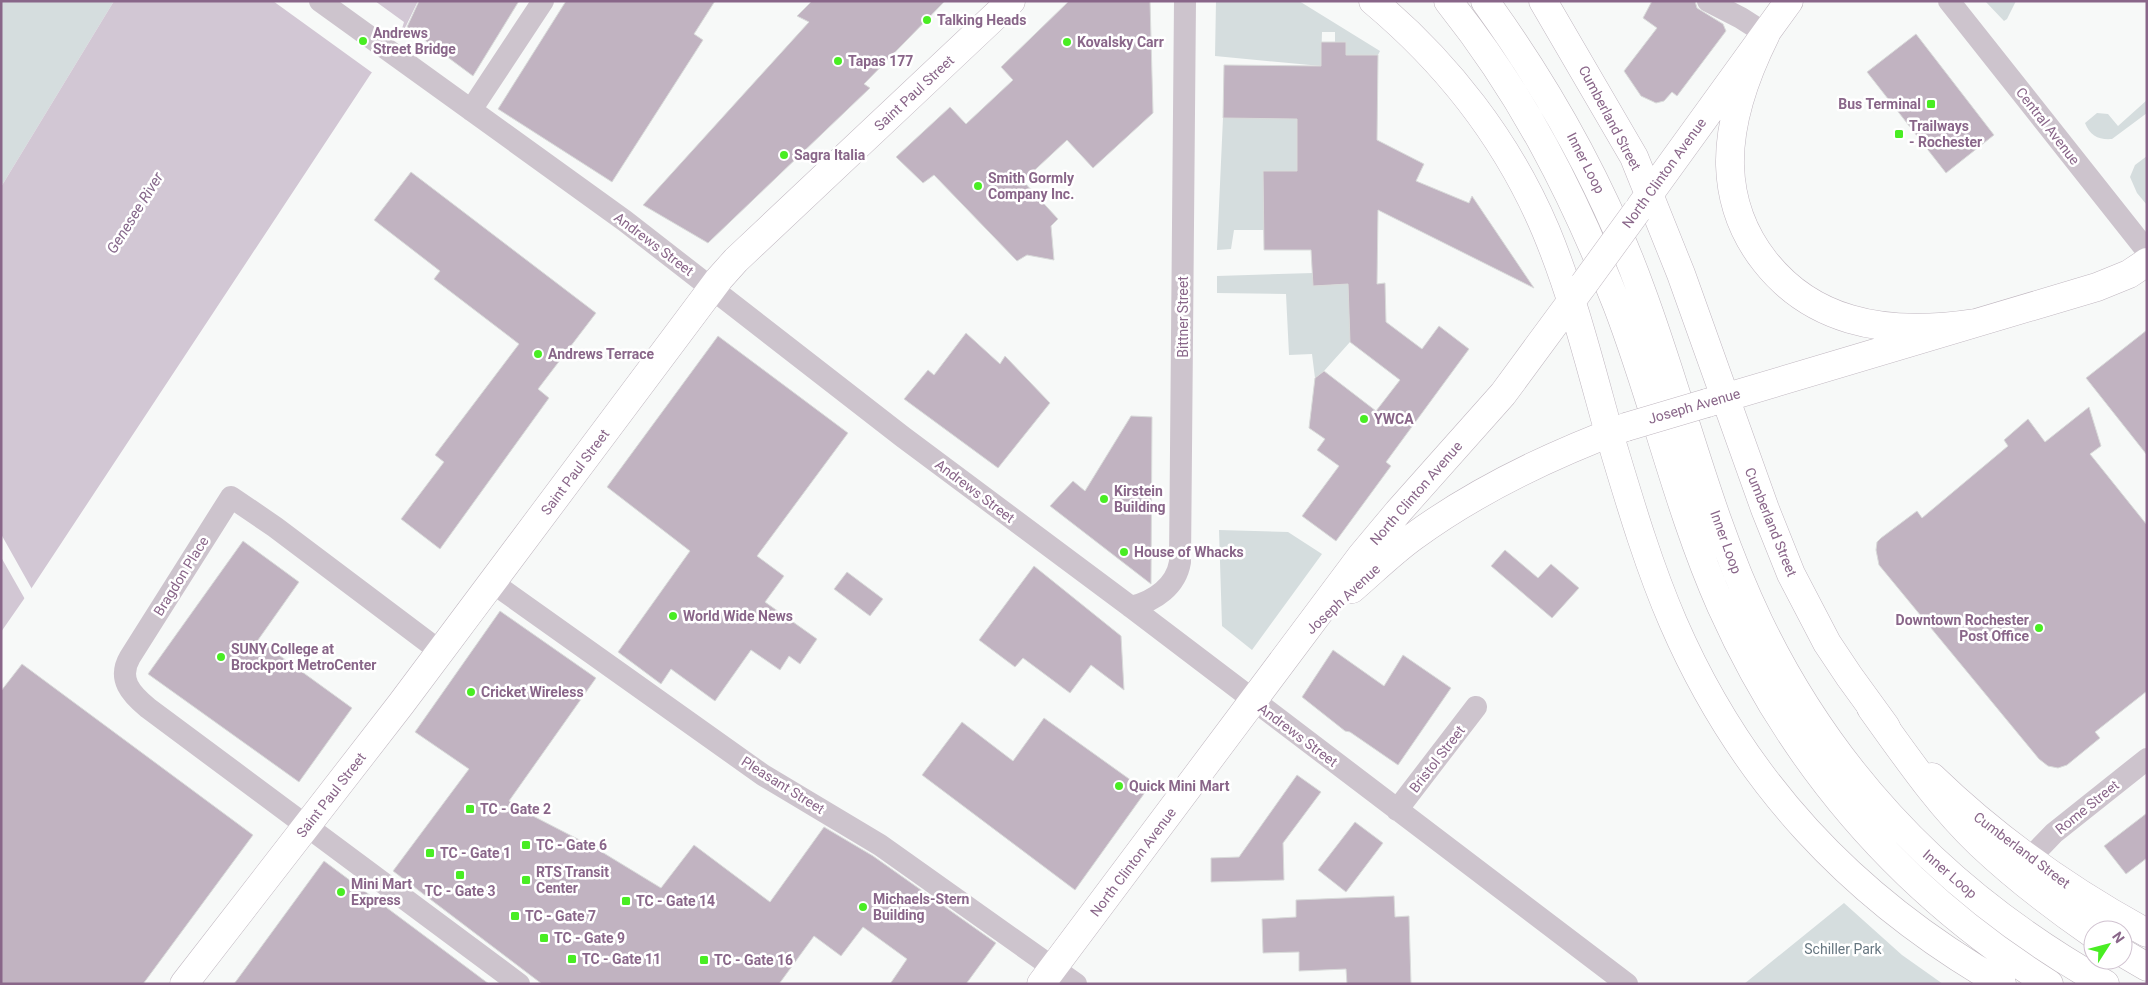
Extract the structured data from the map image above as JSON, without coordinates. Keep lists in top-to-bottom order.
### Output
{
  "streets": {
    "main road": [
      "Saint Paul Street",
      "Cumberland Street",
      "Inner Loop",
      "North Clinton Avenue",
      "Joseph Avenue"
    ],
    "street": [
      "Central Avenue",
      "Andrews Street",
      "Bittner Street",
      "Bragdon Place",
      "Bristol Street",
      "Pleasant Street",
      "Rome Street"
    ]
  },
  "crossings": [
    ["Saint Paul Street", "Andrews Street"],
    ["Saint Paul Street", "Bragdon Place"],
    ["Saint Paul Street", "Pleasant Street"],
    ["Cumberland Street", "North Clinton Avenue"],
    ["Cumberland Street", "Joseph Avenue"],
    ["Cumberland Street", "Rome Street"],
    ["North Clinton Avenue", "Andrews Street"],
    ["North Clinton Avenue", "Joseph Avenue"],
    ["North Clinton Avenue", "Pleasant Street"],
    ["Andrews Street", "Bittner Street"],
    ["Andrews Street", "Bristol Street"]
  ],
  "water": ["Genesee River"],
  "parks": ["Schiller Park"],
  "places": {
    "other": [
      "Talking Heads",
      "Andrews Street Bridge",
      "Kovalsky Carr",
      "Tapas 177",
      "Sagra Italia",
      "Smith Gormly Company Inc.",
      "Andrews Terrace",
      "YWCA",
      "Kirstein Building",
      "House of Whacks",
      "World Wide News",
      "Downtown Rochester Post Office",
      "SUNY College at Brockport MetroCenter",
      "Cricket Wireless",
      "Quick Mini Mart",
      "Mini Mart Express",
      "Michaels-Stern Building"
    ],
    "transit": [
      "Bus Terminal",
      "Trailways - Rochester",
      "TC - Gate 2",
      "TC - Gate 6",
      "TC - Gate 1",
      "TC - Gate 3",
      "RTS Transit Center",
      "TC - Gate 14",
      "TC - Gate 7",
      "TC - Gate 9",
      "TC - Gate 11",
      "TC - Gate 16"
    ]
  },
  "north": "top right"
}
